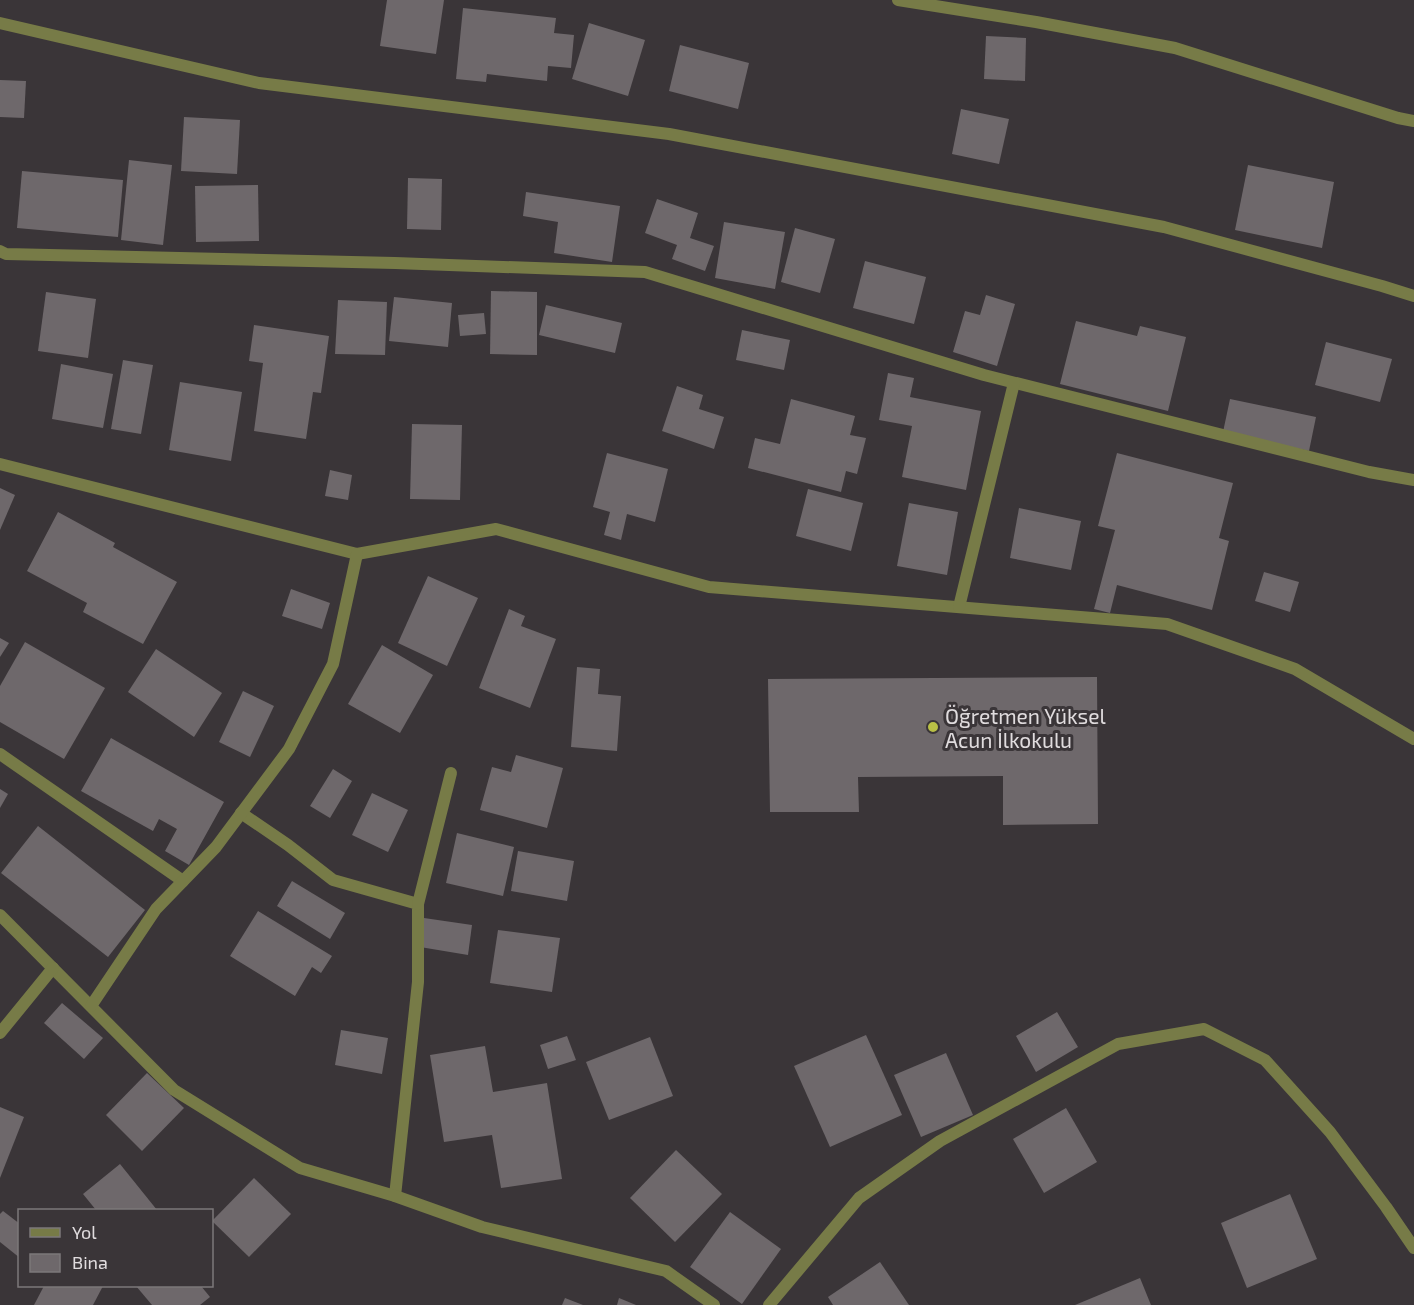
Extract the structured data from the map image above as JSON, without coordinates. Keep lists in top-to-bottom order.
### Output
{
  "places": ["Öğretmen Yüksel Acun İlkokulu"],
  "legend": ["Yol", "Bina"]
}
